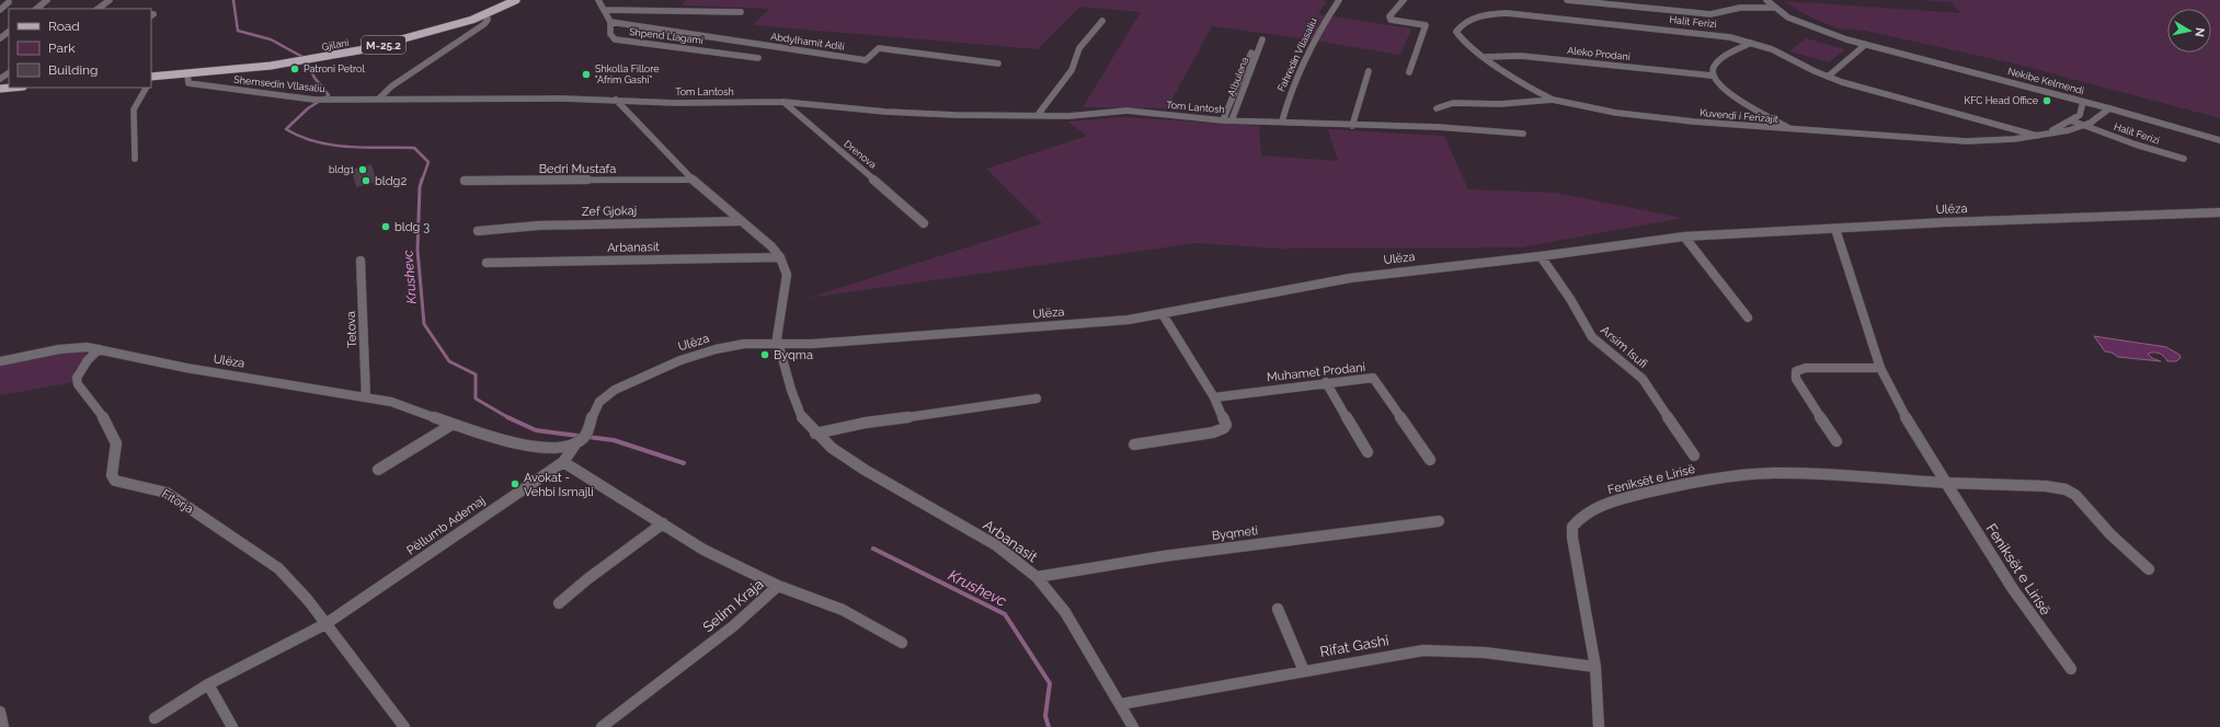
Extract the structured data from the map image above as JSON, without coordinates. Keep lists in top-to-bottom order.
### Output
{
  "streets": {
    "main road": ["Gjilani", "M-25.2"],
    "street": [
      "Halit Ferizi",
      "Shpend Llagami",
      "Abdylhamit Adili",
      "Aleko Prodani",
      "Fahredin Vllasaliu",
      "Albulena",
      "Nekibe Kelmendi",
      "Shemsedin Vllasaliu",
      "Tom Lantosh",
      "Kuvendi i Ferizajit",
      "Drenova",
      "Bedri Mustafa",
      "Ulëza",
      "Zef Gjokaj",
      "Arbanasit",
      "Tetova",
      "Arsim Isufi",
      "Muhamet Prodani",
      "Feniksët e Lirisë",
      "Fitorja",
      "Pëllumb Ademaj",
      "Byqmeti",
      "Selim Kraja",
      "Rifat Gashi"
    ]
  },
  "crossings": [
    ["Halit Ferizi", "Aleko Prodani"],
    ["Halit Ferizi", "Nekibe Kelmendi"],
    ["Halit Ferizi", "Kuvendi i Ferizajit"],
    ["Shpend Llagami", "Abdylhamit Adili"],
    ["Gjilani", "Shemsedin Vllasaliu"],
    ["Fahredin Vllasaliu", "Tom Lantosh"],
    ["Albulena", "Tom Lantosh"],
    ["Shemsedin Vllasaliu", "Tom Lantosh"],
    ["Tom Lantosh", "Drenova"],
    ["Tom Lantosh", "Arbanasit"],
    ["Bedri Mustafa", "Arbanasit"],
    ["Ulëza", "Arbanasit"],
    ["Ulëza", "Tetova"],
    ["Ulëza", "Arsim Isufi"],
    ["Ulëza", "Feniksët e Lirisë"],
    ["Ulëza", "Fitorja"],
    ["Ulëza", "Pëllumb Ademaj"],
    ["Zef Gjokaj", "Arbanasit"],
    ["Arbanasit", "Byqmeti"],
    ["Arbanasit", "Rifat Gashi"],
    ["Feniksët e Lirisë", "Rifat Gashi"],
    ["Fitorja", "Pëllumb Ademaj"],
    ["Pëllumb Ademaj", "Selim Kraja"]
  ],
  "water": ["Krushevc"],
  "places": [
    "Patroni Petrol",
    "Shkolla Fillore \"Afrim Gashi\"",
    "KFC Head Office",
    "bldg1",
    "bldg2",
    "bldg 3",
    "Byqma",
    "Avokat - Vehbi Ismajli"
  ],
  "legend": ["Road", "Park", "Building"],
  "north": "right"
}
